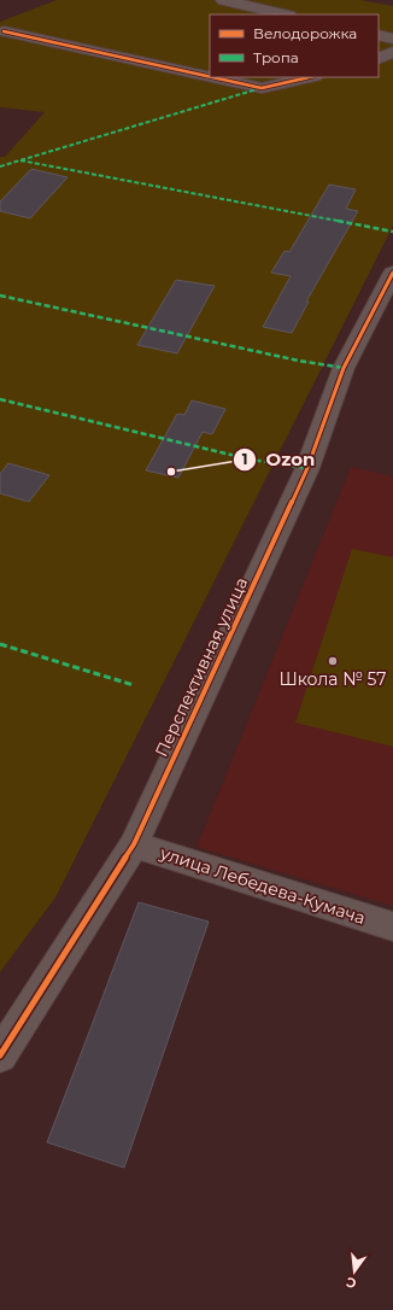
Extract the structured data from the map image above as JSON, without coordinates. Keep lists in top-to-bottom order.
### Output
{
  "streets": {
    "street": ["Перспективная улица", "улица Лебедева-Кумача"]
  },
  "crossings": [
    ["Перспективная улица", "улица Лебедева-Кумача"]
  ],
  "places": ["Ozon", "Школа № 57"],
  "legend": ["Велодорожка", "Тропа"],
  "north": "bottom"
}
